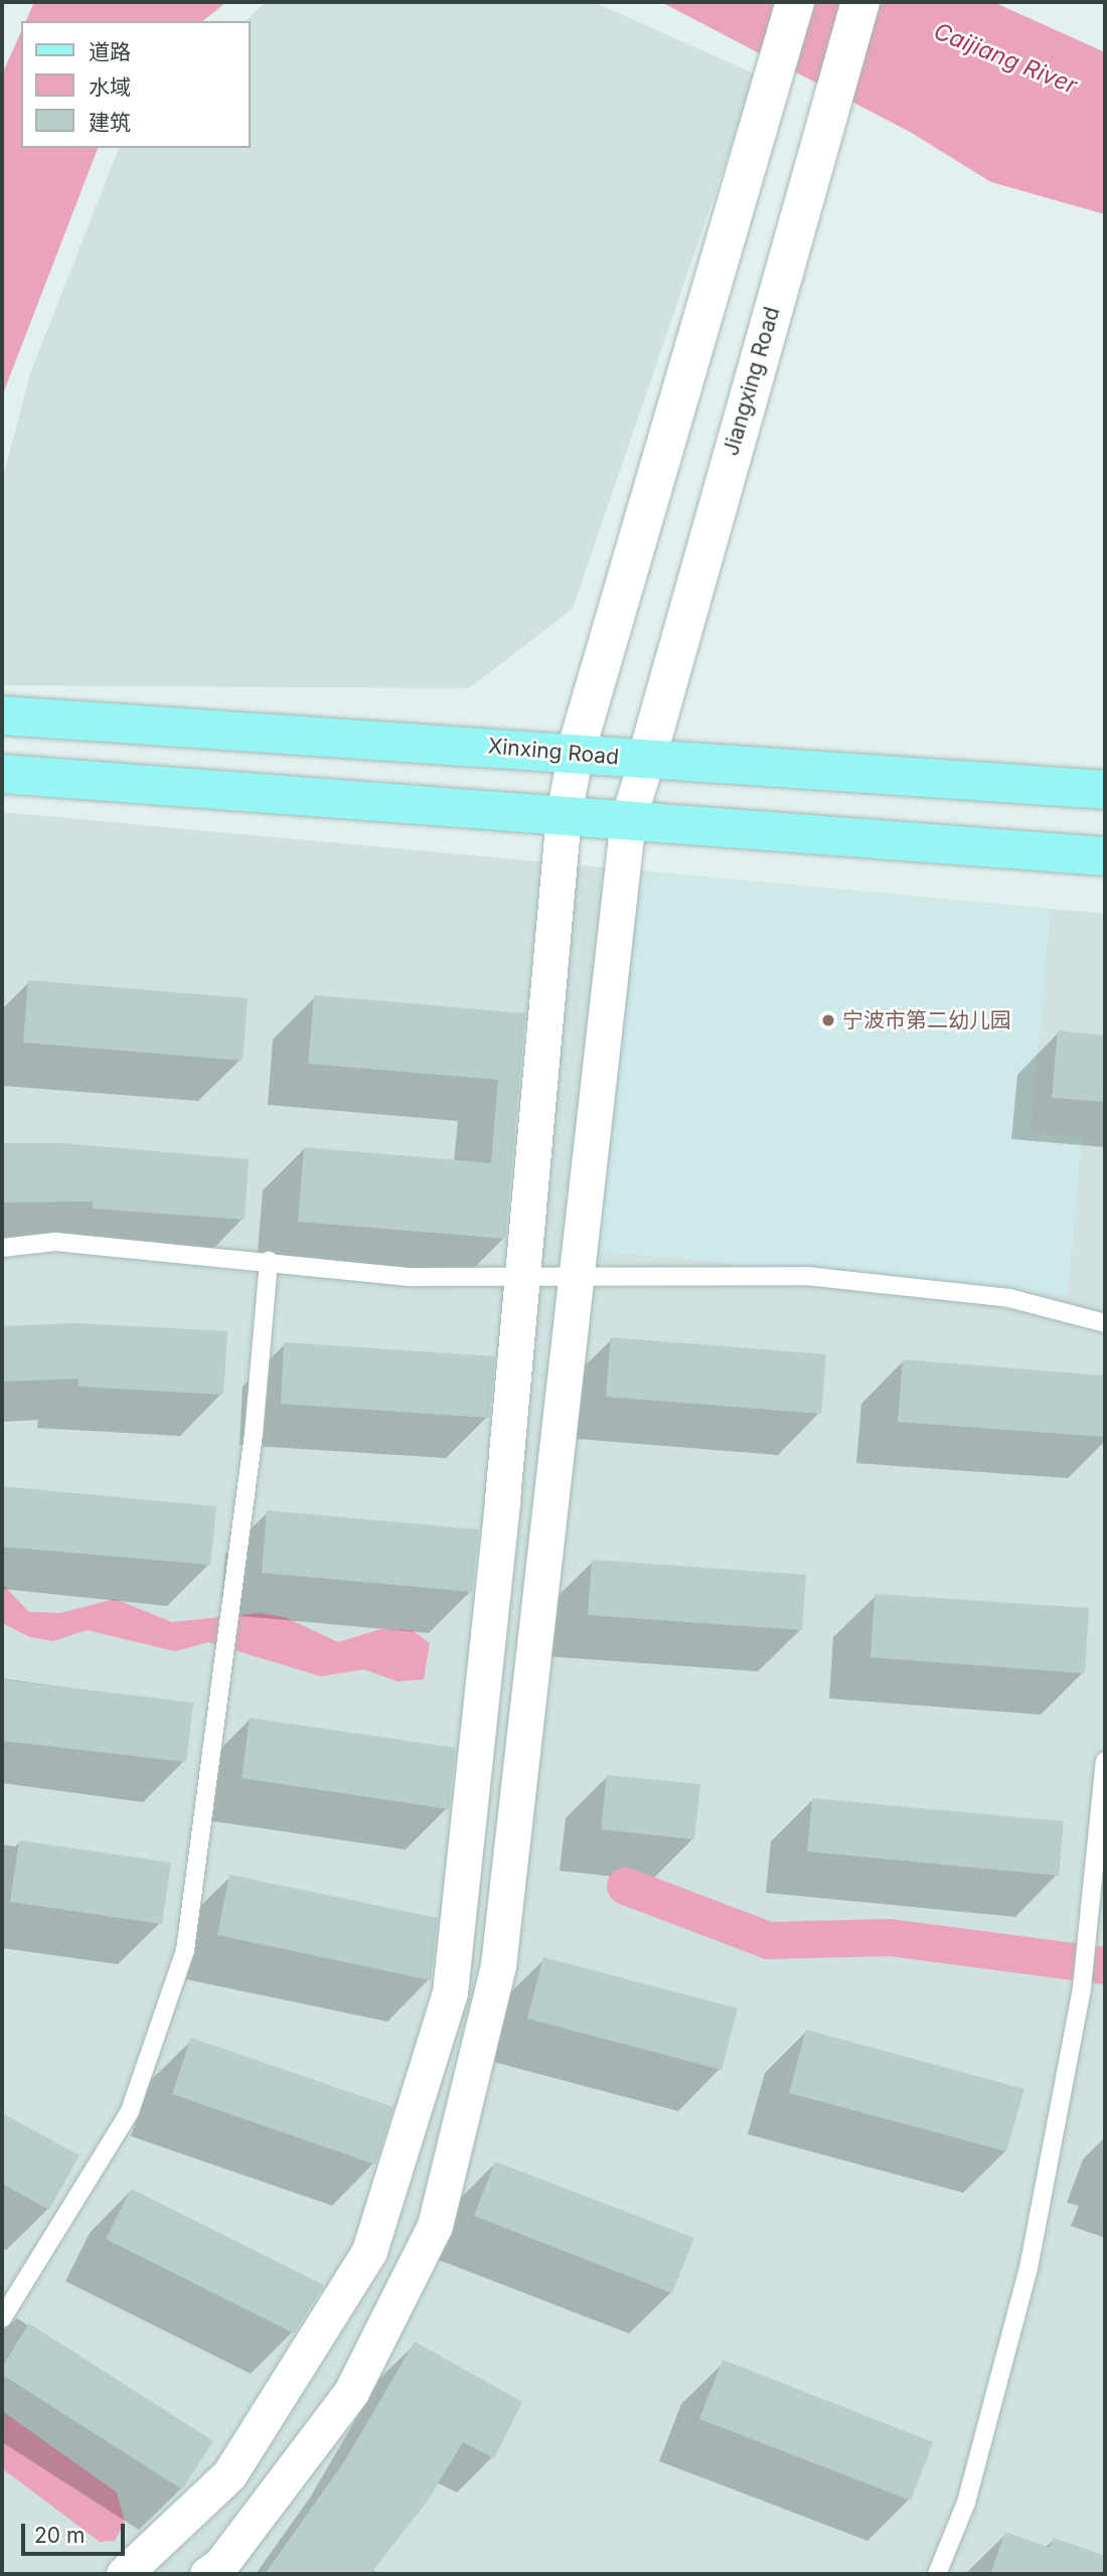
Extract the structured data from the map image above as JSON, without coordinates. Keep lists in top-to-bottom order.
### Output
{
  "streets": {
    "main road": ["Xinxing Road"],
    "street": ["Jiangxing Road"]
  },
  "crossings": [
    ["Jiangxing Road", "Xinxing Road"]
  ],
  "water": ["Caijiang River"],
  "places": ["宁波市第二幼儿园"],
  "legend": ["道路", "水域", "建筑"],
  "scale_bar": "20 m"
}
